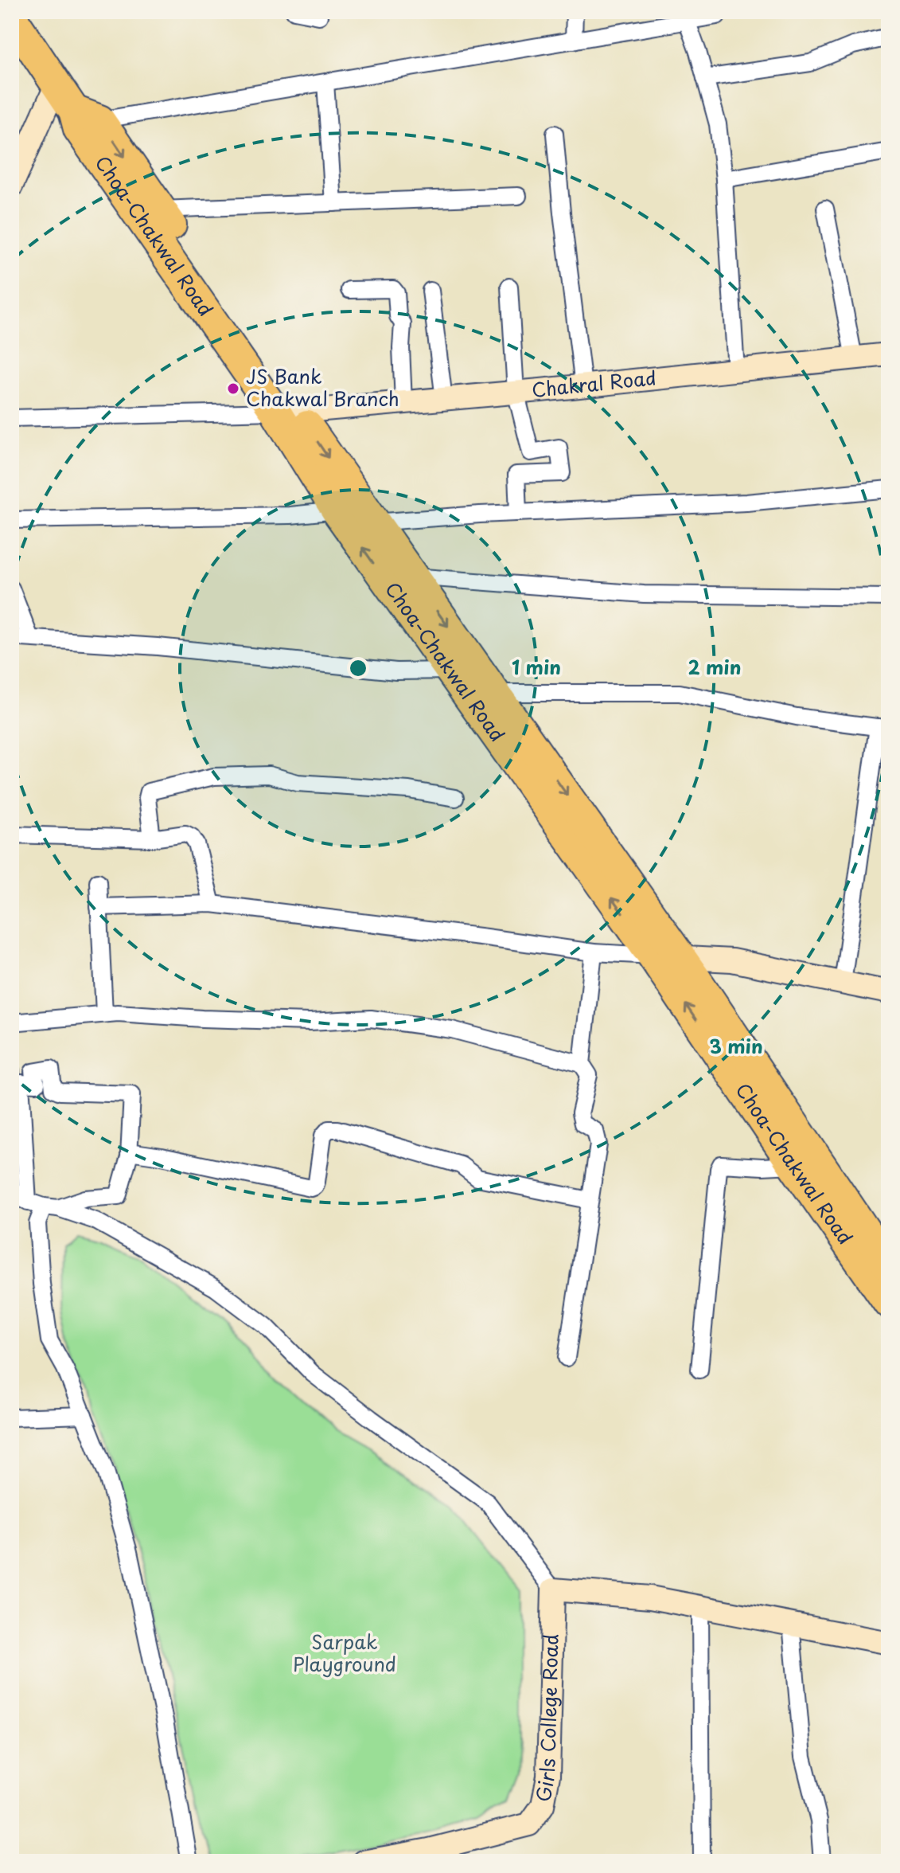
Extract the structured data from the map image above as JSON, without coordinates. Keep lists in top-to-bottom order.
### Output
{
  "streets": {
    "highway": ["Choa-Chakwal Road"],
    "street": ["Chakral Road", "Girls College Road"]
  },
  "crossings": [
    ["Choa-Chakwal Road", "Chakral Road"]
  ],
  "parks": ["Sarpak Playground"],
  "places": ["JS Bank Chakwal Branch"],
  "rings": ["1 min", "2 min", "3 min"]
}
